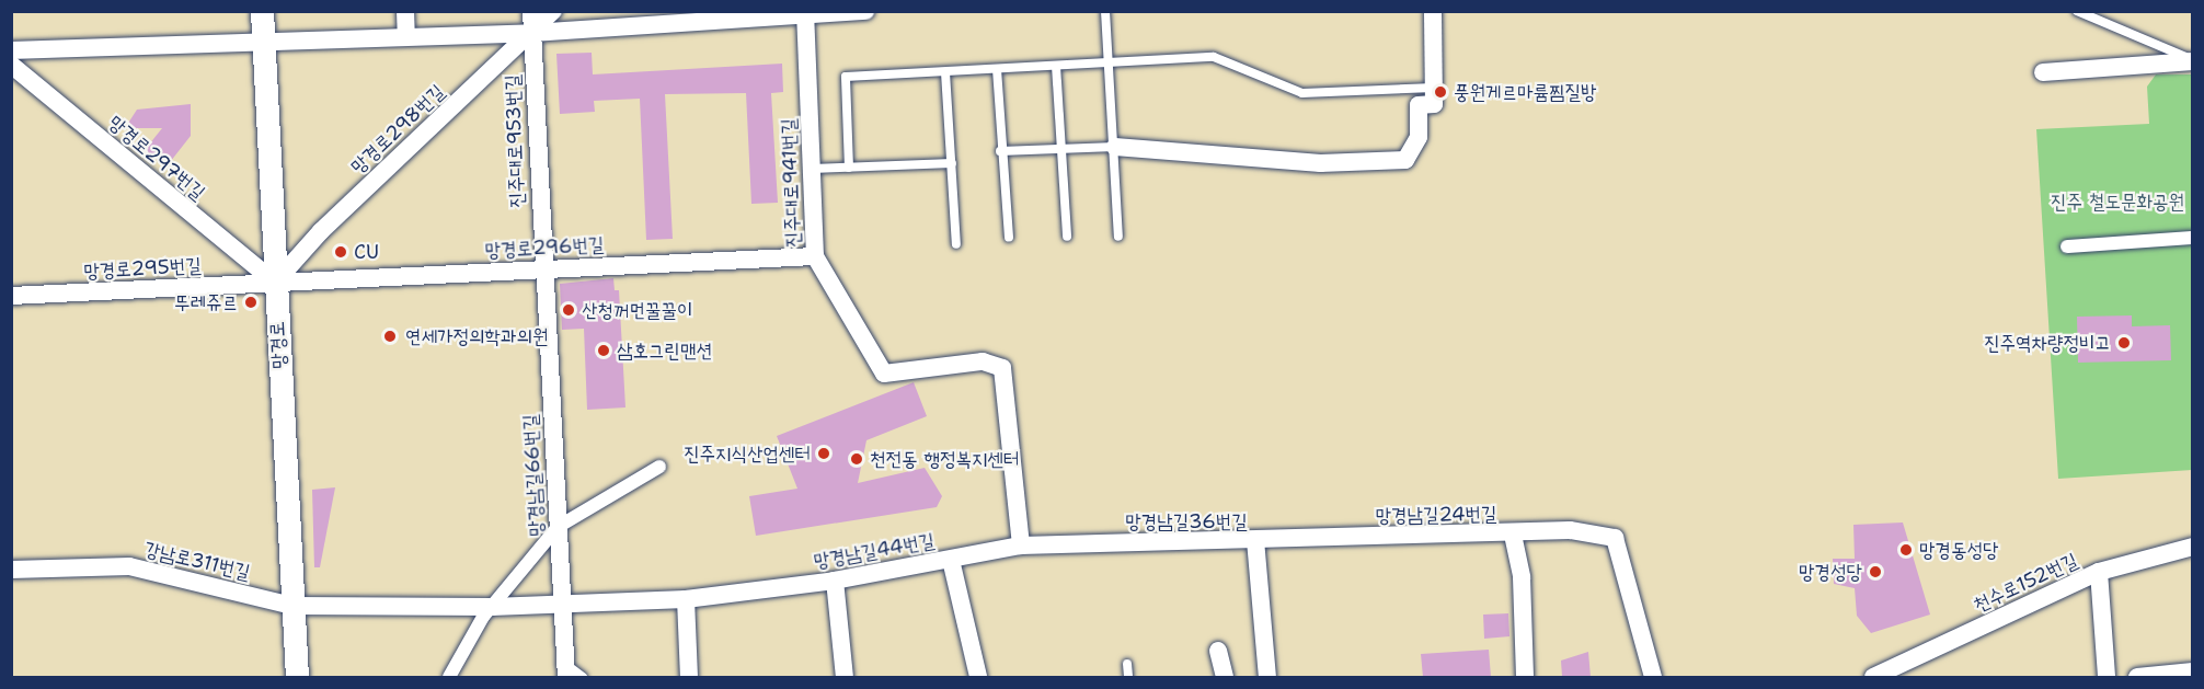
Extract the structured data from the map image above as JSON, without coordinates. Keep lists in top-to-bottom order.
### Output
{
  "streets": {
    "street": [
      "망경로298번길",
      "진주대로953번길",
      "망경로297번길",
      "진주대로941번길",
      "망경로296번길",
      "망경로295번길",
      "망경로",
      "망경남길66번길",
      "망경남길24번길",
      "망경남길36번길",
      "망경남길44번길",
      "강남로311번길",
      "천수로152번길"
    ]
  },
  "crossings": [
    ["망경로298번길", "진주대로953번길"],
    ["망경로298번길", "망경로297번길"],
    ["망경로298번길", "망경로296번길"],
    ["망경로298번길", "망경로295번길"],
    ["망경로298번길", "망경로"],
    ["진주대로953번길", "망경로296번길"],
    ["진주대로953번길", "망경남길66번길"],
    ["망경로297번길", "망경로296번길"],
    ["망경로297번길", "망경로295번길"],
    ["망경로297번길", "망경로"],
    ["진주대로941번길", "망경로296번길"],
    ["진주대로941번길", "망경남길36번길"],
    ["망경로296번길", "망경로295번길"],
    ["망경로296번길", "망경로"],
    ["망경로296번길", "망경남길66번길"],
    ["망경로295번길", "망경로"],
    ["망경로", "강남로311번길"],
    ["망경남길66번길", "망경남길44번길"],
    ["망경남길24번길", "망경남길36번길"],
    ["망경남길36번길", "망경남길44번길"],
    ["망경남길44번길", "강남로311번길"]
  ],
  "parks": ["진주 철도문화공원"],
  "places": [
    "풍원게르마륨찜질방",
    "CU",
    "뚜레쥬르",
    "산청꺼먼꿀꿀이",
    "연세가정의학과의원",
    "진주역차량정비고",
    "삼호그린맨션",
    "진주지식산업센터",
    "천전동 행정복지센터",
    "망경동성당",
    "망경성당"
  ]
}
